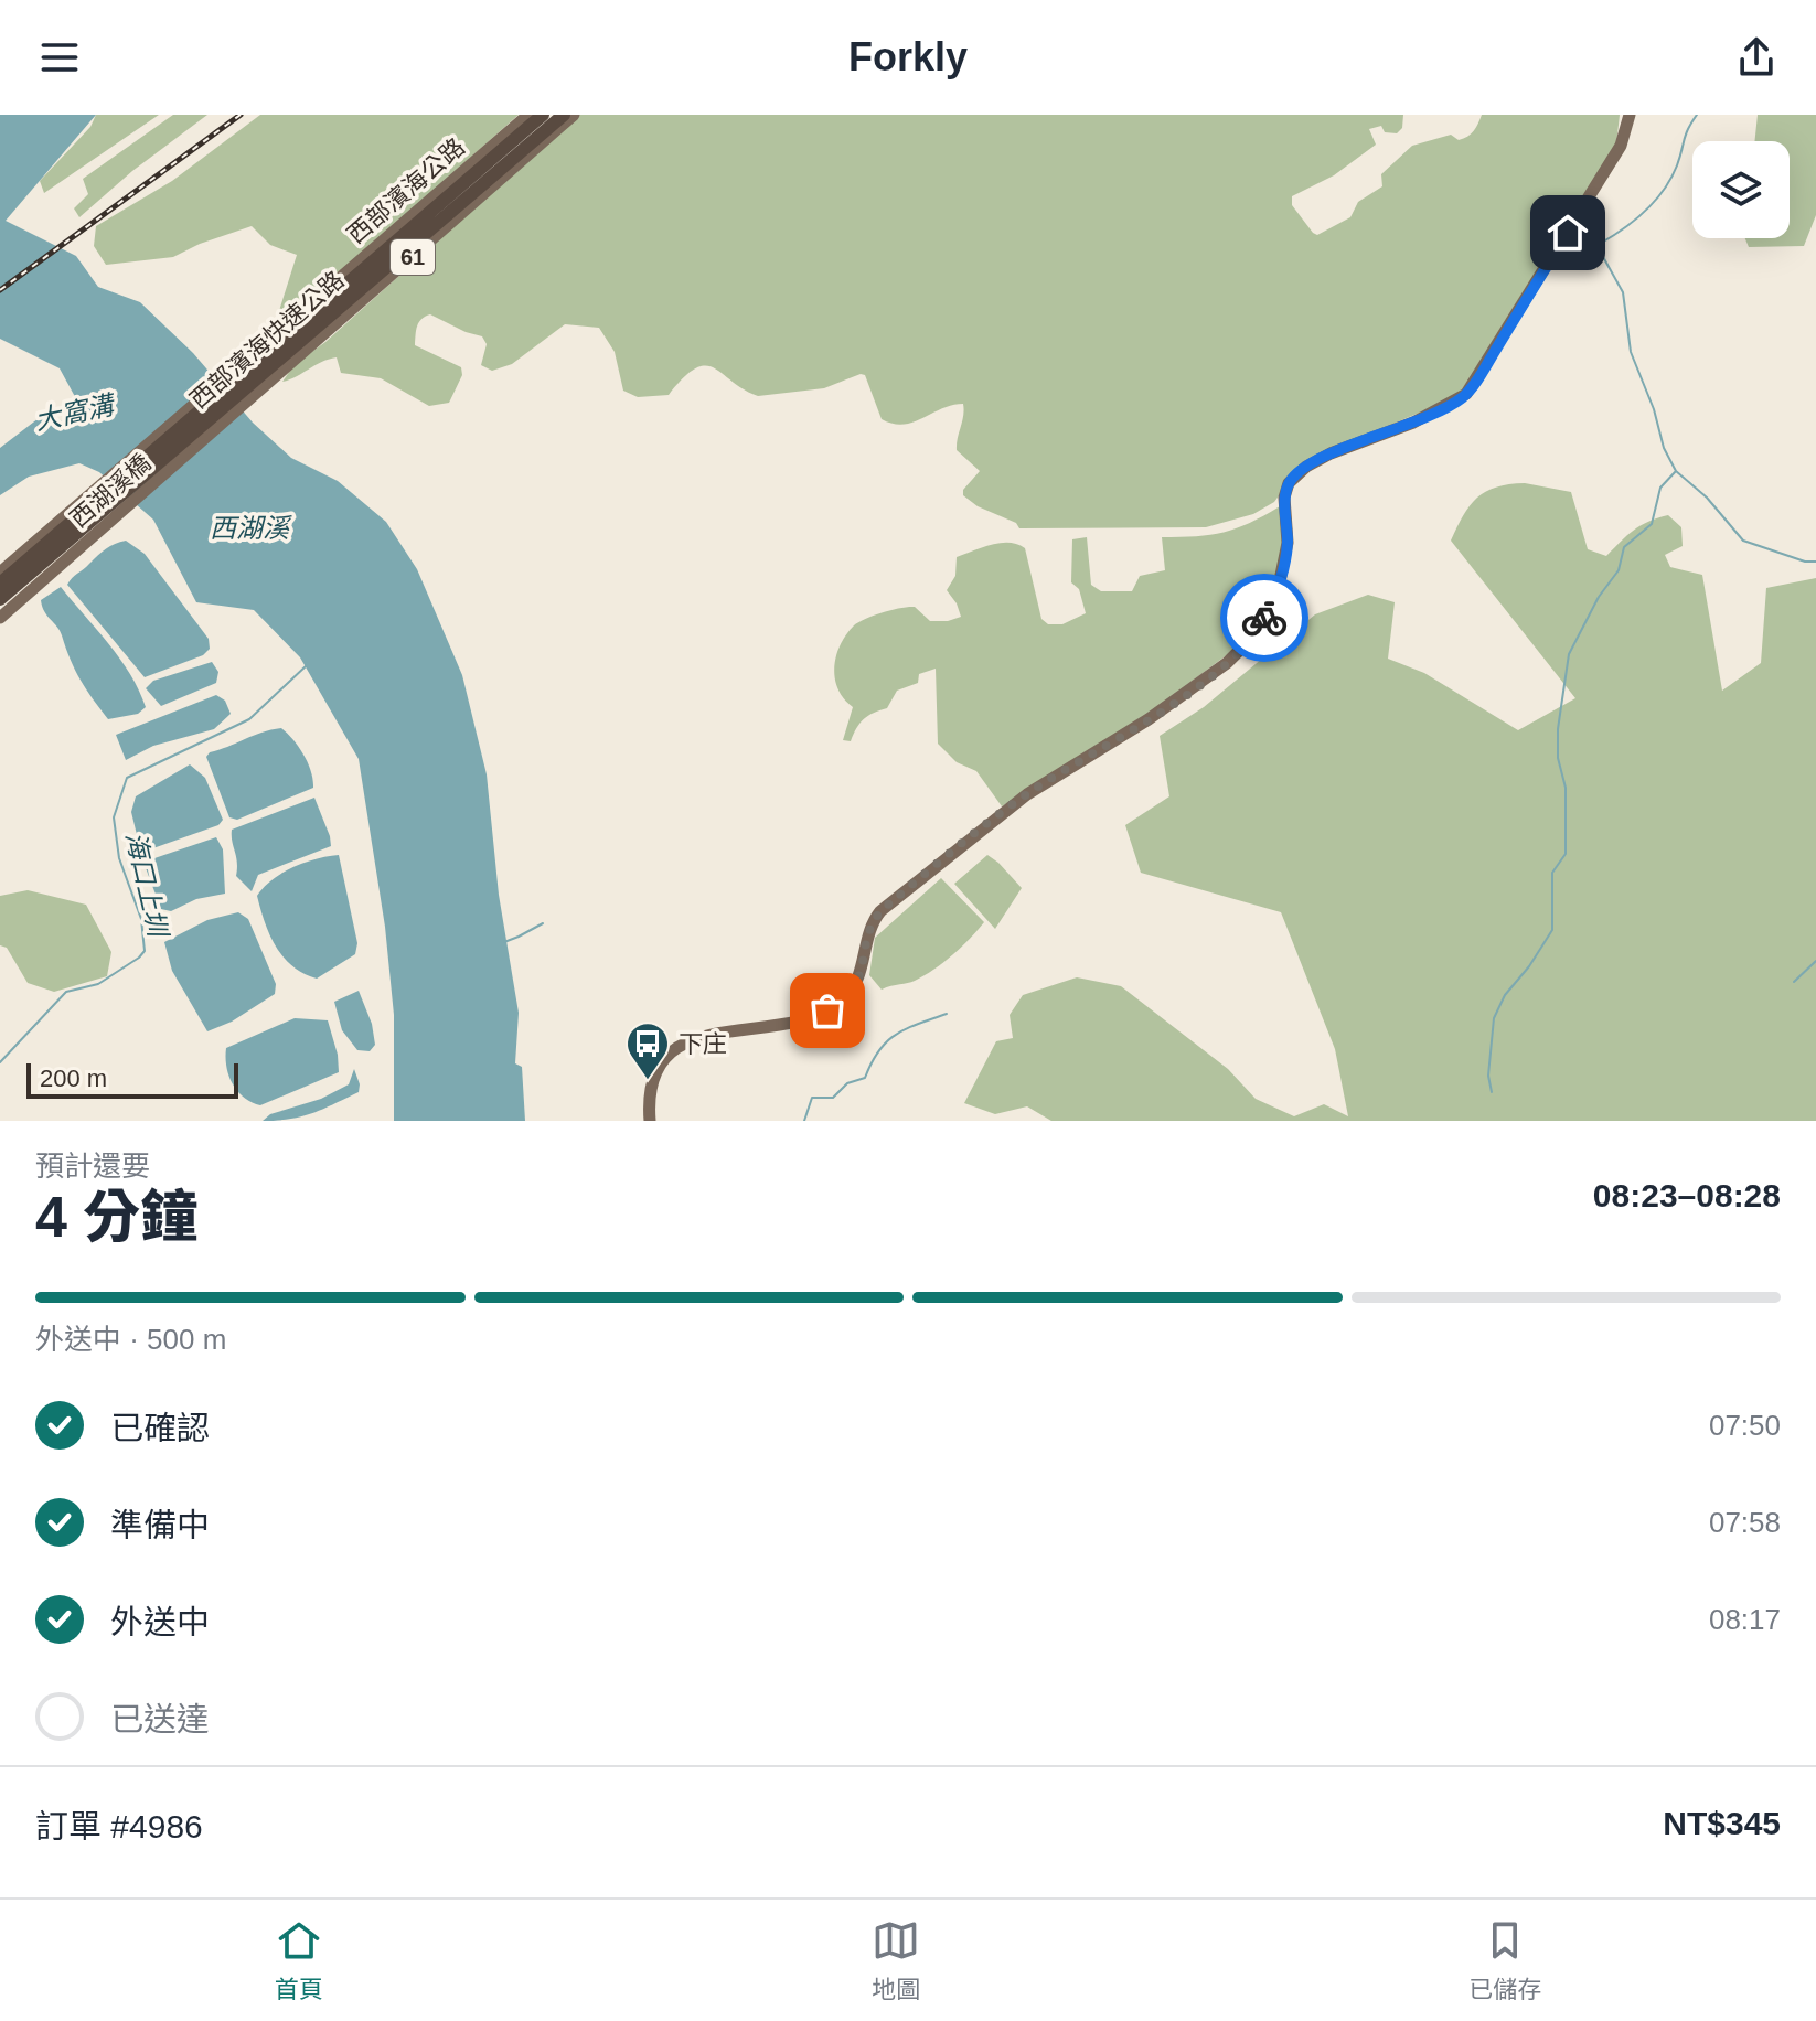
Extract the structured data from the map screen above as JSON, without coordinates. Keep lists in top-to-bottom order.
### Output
{
  "streets": {
    "highway": ["61", "西部濱海快速公路"],
    "main road": ["西部濱海公路", "西湖溪橋"]
  },
  "crossings": [
    ["西部濱海公路", "61"],
    ["西部濱海公路", "西部濱海快速公路"],
    ["西部濱海公路", "西湖溪橋"],
    ["61", "西部濱海快速公路"],
    ["61", "西湖溪橋"],
    ["西部濱海快速公路", "西湖溪橋"]
  ],
  "water": ["大窩溝", "西湖溪", "海口上圳"],
  "places": {
    "bus stop": ["下庄"]
  },
  "scale_bar": "200 m",
  "page": {
    "header": "Forkly",
    "scale": "200 m",
    "heading": ["4 分鐘", "預計還要", "08:23–08:28"],
    "panel": ["訂單 #4986", "NT$345"],
    "bar": "外送中 · 500 m",
    "list": [
      ["已確認", "07:50"],
      ["準備中", "07:58"],
      ["外送中", "08:17"],
      "已送達"
    ],
    "tabs": ["首頁", "地圖", "已儲存"]
  }
}
